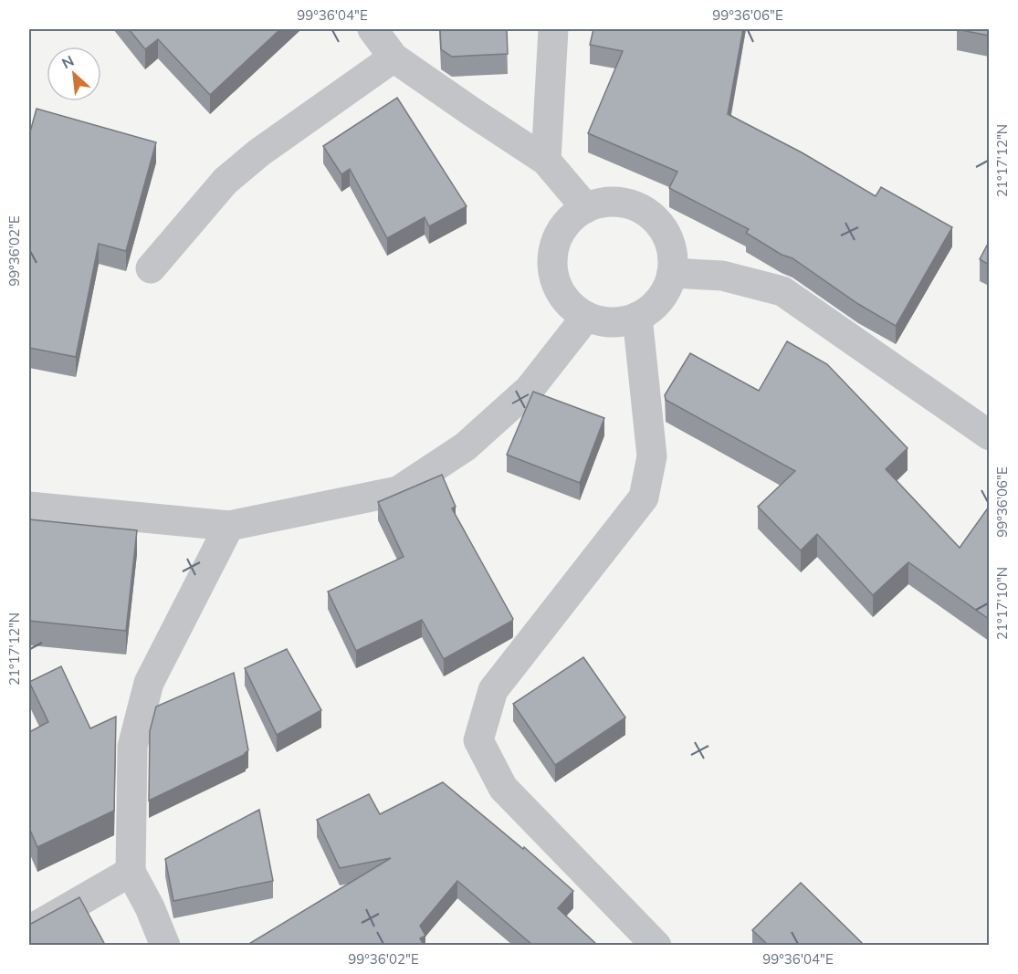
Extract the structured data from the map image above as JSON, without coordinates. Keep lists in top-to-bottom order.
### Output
{
  "north": "top left",
  "coordinates": [
    "99°36'04\"E",
    "99°36'06\"E",
    "21°17'12\"N",
    "99°36'02\"E",
    "21°17'10\"N"
  ]
}
